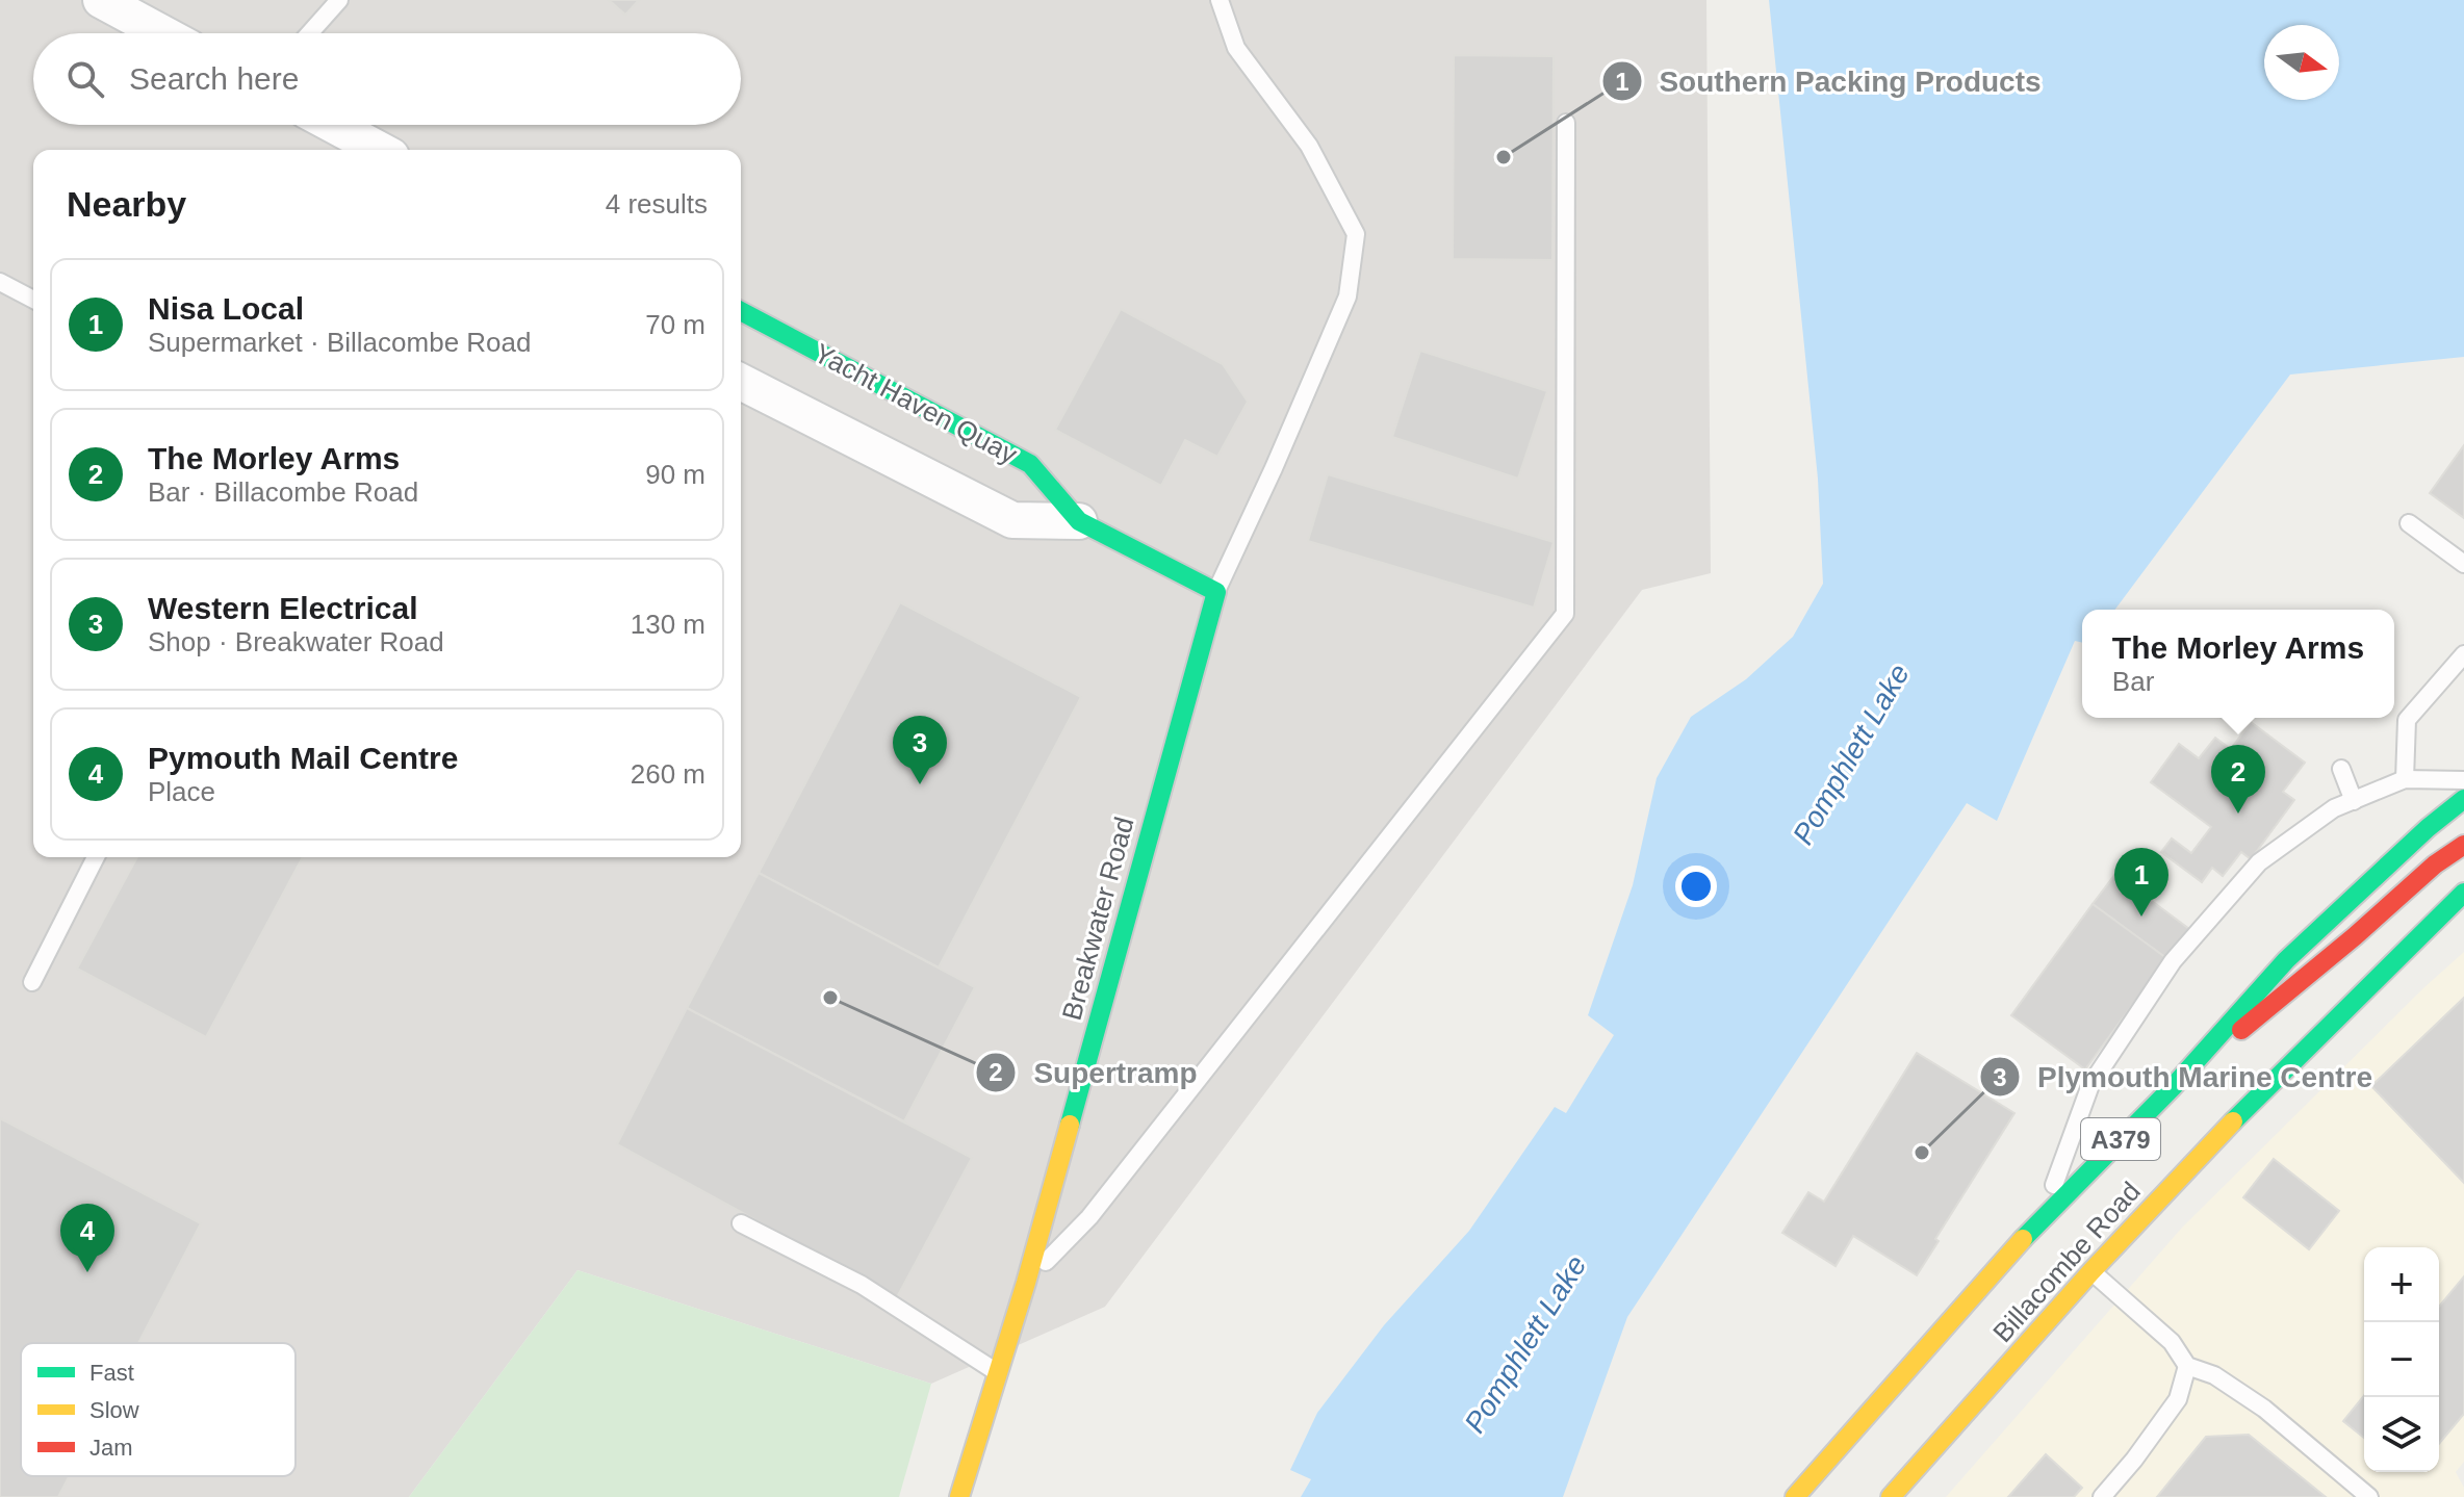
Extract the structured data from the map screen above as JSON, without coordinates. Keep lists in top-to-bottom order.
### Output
{
  "streets": {
    "street": [
      "Yacht Haven Quay",
      "Breakwater Road",
      "A379",
      "Billacombe Road"
    ]
  },
  "crossings": [
    ["Yacht Haven Quay", "Breakwater Road"]
  ],
  "water": ["Pomphlett Lake"],
  "places": ["Southern Packing Products", "Supertramp", "Plymouth Marine Centre"],
  "legend": ["Fast", "Slow", "Jam"],
  "north": "right",
  "page": {
    "search": "Search here",
    "heading": ["Nearby", "4 results"],
    "list": [
      {
        "mark": "1",
        "name": "Nisa Local",
        "note": "Supermarket · Billacombe Road",
        "value": "70 m"
      },
      {
        "mark": "2",
        "name": "The Morley Arms",
        "note": "Bar · Billacombe Road",
        "value": "90 m"
      },
      {
        "mark": "3",
        "name": "Western Electrical",
        "note": "Shop · Breakwater Road",
        "value": "130 m"
      },
      {
        "mark": "4",
        "name": "Pymouth Mail Centre",
        "note": "Place",
        "value": "260 m"
      }
    ],
    "popup": ["The Morley Arms", "Bar"],
    "pins": [
      "3",
      "2",
      "1",
      "4"
    ],
    "map_buttons": ["+", "−"]
  }
}
